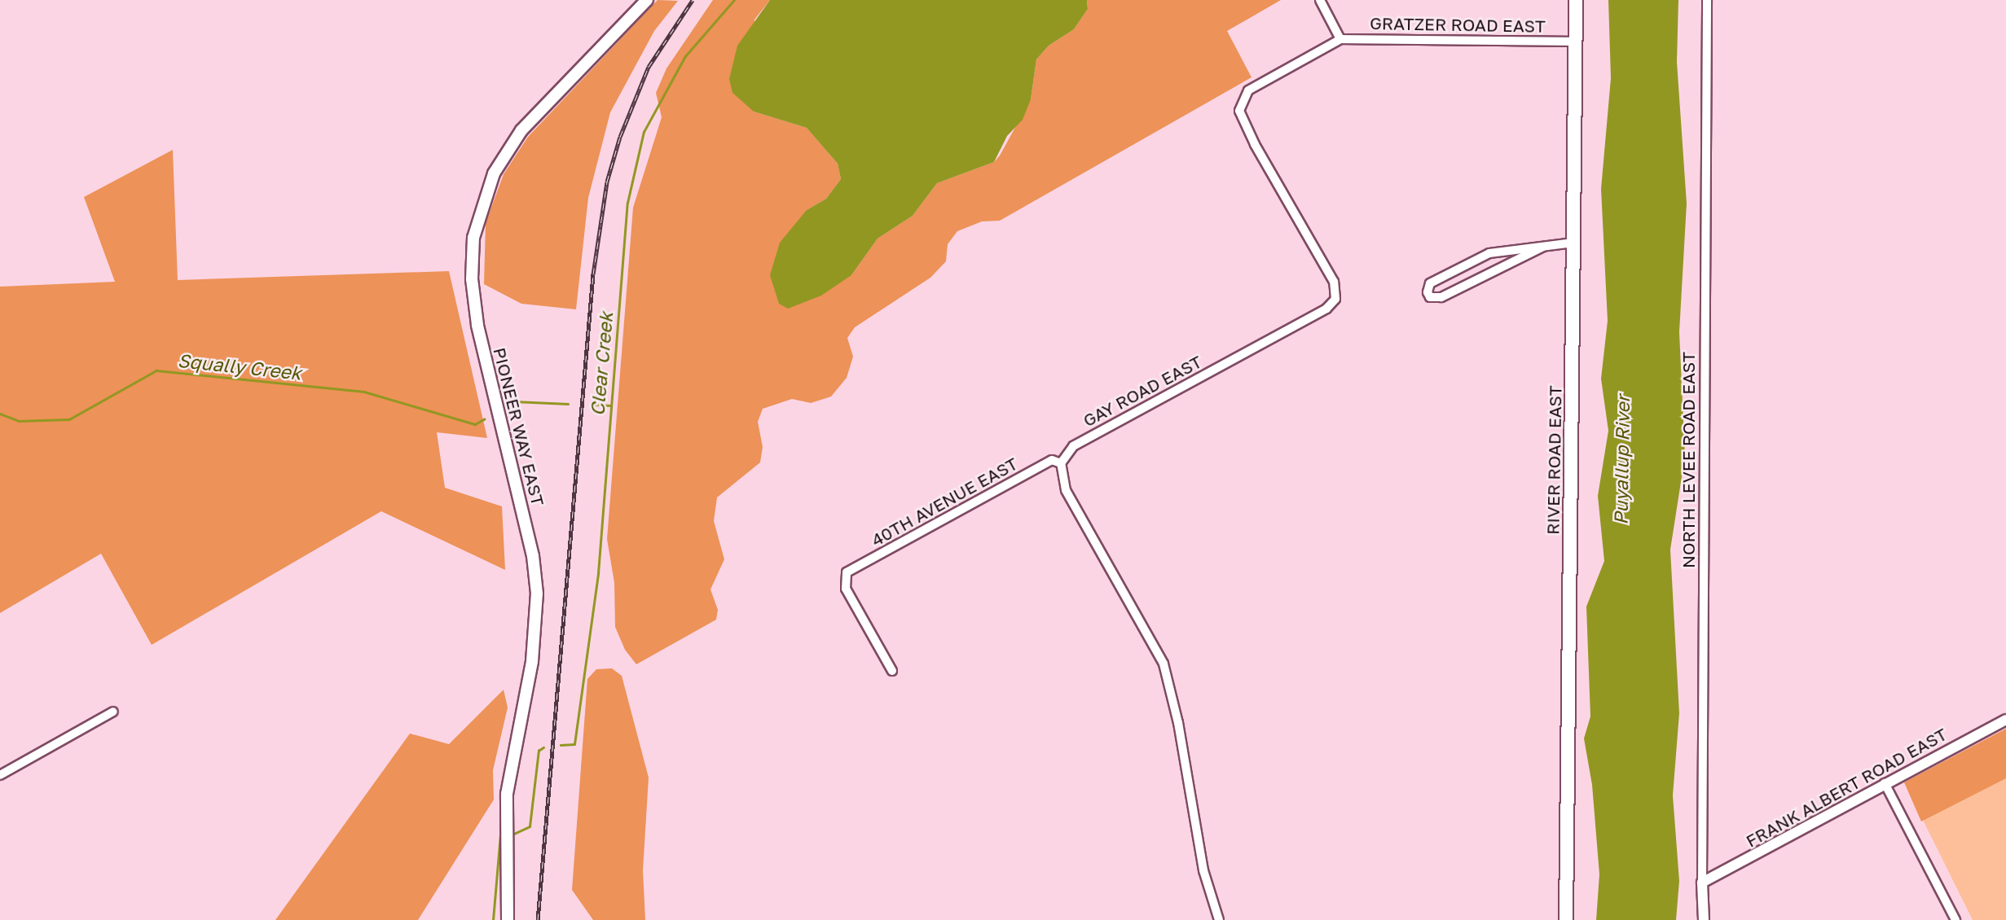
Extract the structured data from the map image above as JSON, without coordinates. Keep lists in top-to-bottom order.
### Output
{
  "streets": {
    "main road": ["PIONEER WAY EAST", "RIVER ROAD EAST"],
    "street": [
      "GRATZER ROAD EAST",
      "GAY ROAD EAST",
      "NORTH LEVEE ROAD EAST",
      "40TH AVENUE EAST",
      "FRANK ALBERT ROAD EAST"
    ]
  },
  "crossings": [
    ["GRATZER ROAD EAST", "GAY ROAD EAST"],
    ["GRATZER ROAD EAST", "RIVER ROAD EAST"],
    ["GAY ROAD EAST", "40TH AVENUE EAST"],
    ["NORTH LEVEE ROAD EAST", "FRANK ALBERT ROAD EAST"]
  ],
  "water": ["Clear Creek", "Squally Creek", "Puyallup River"]
}
